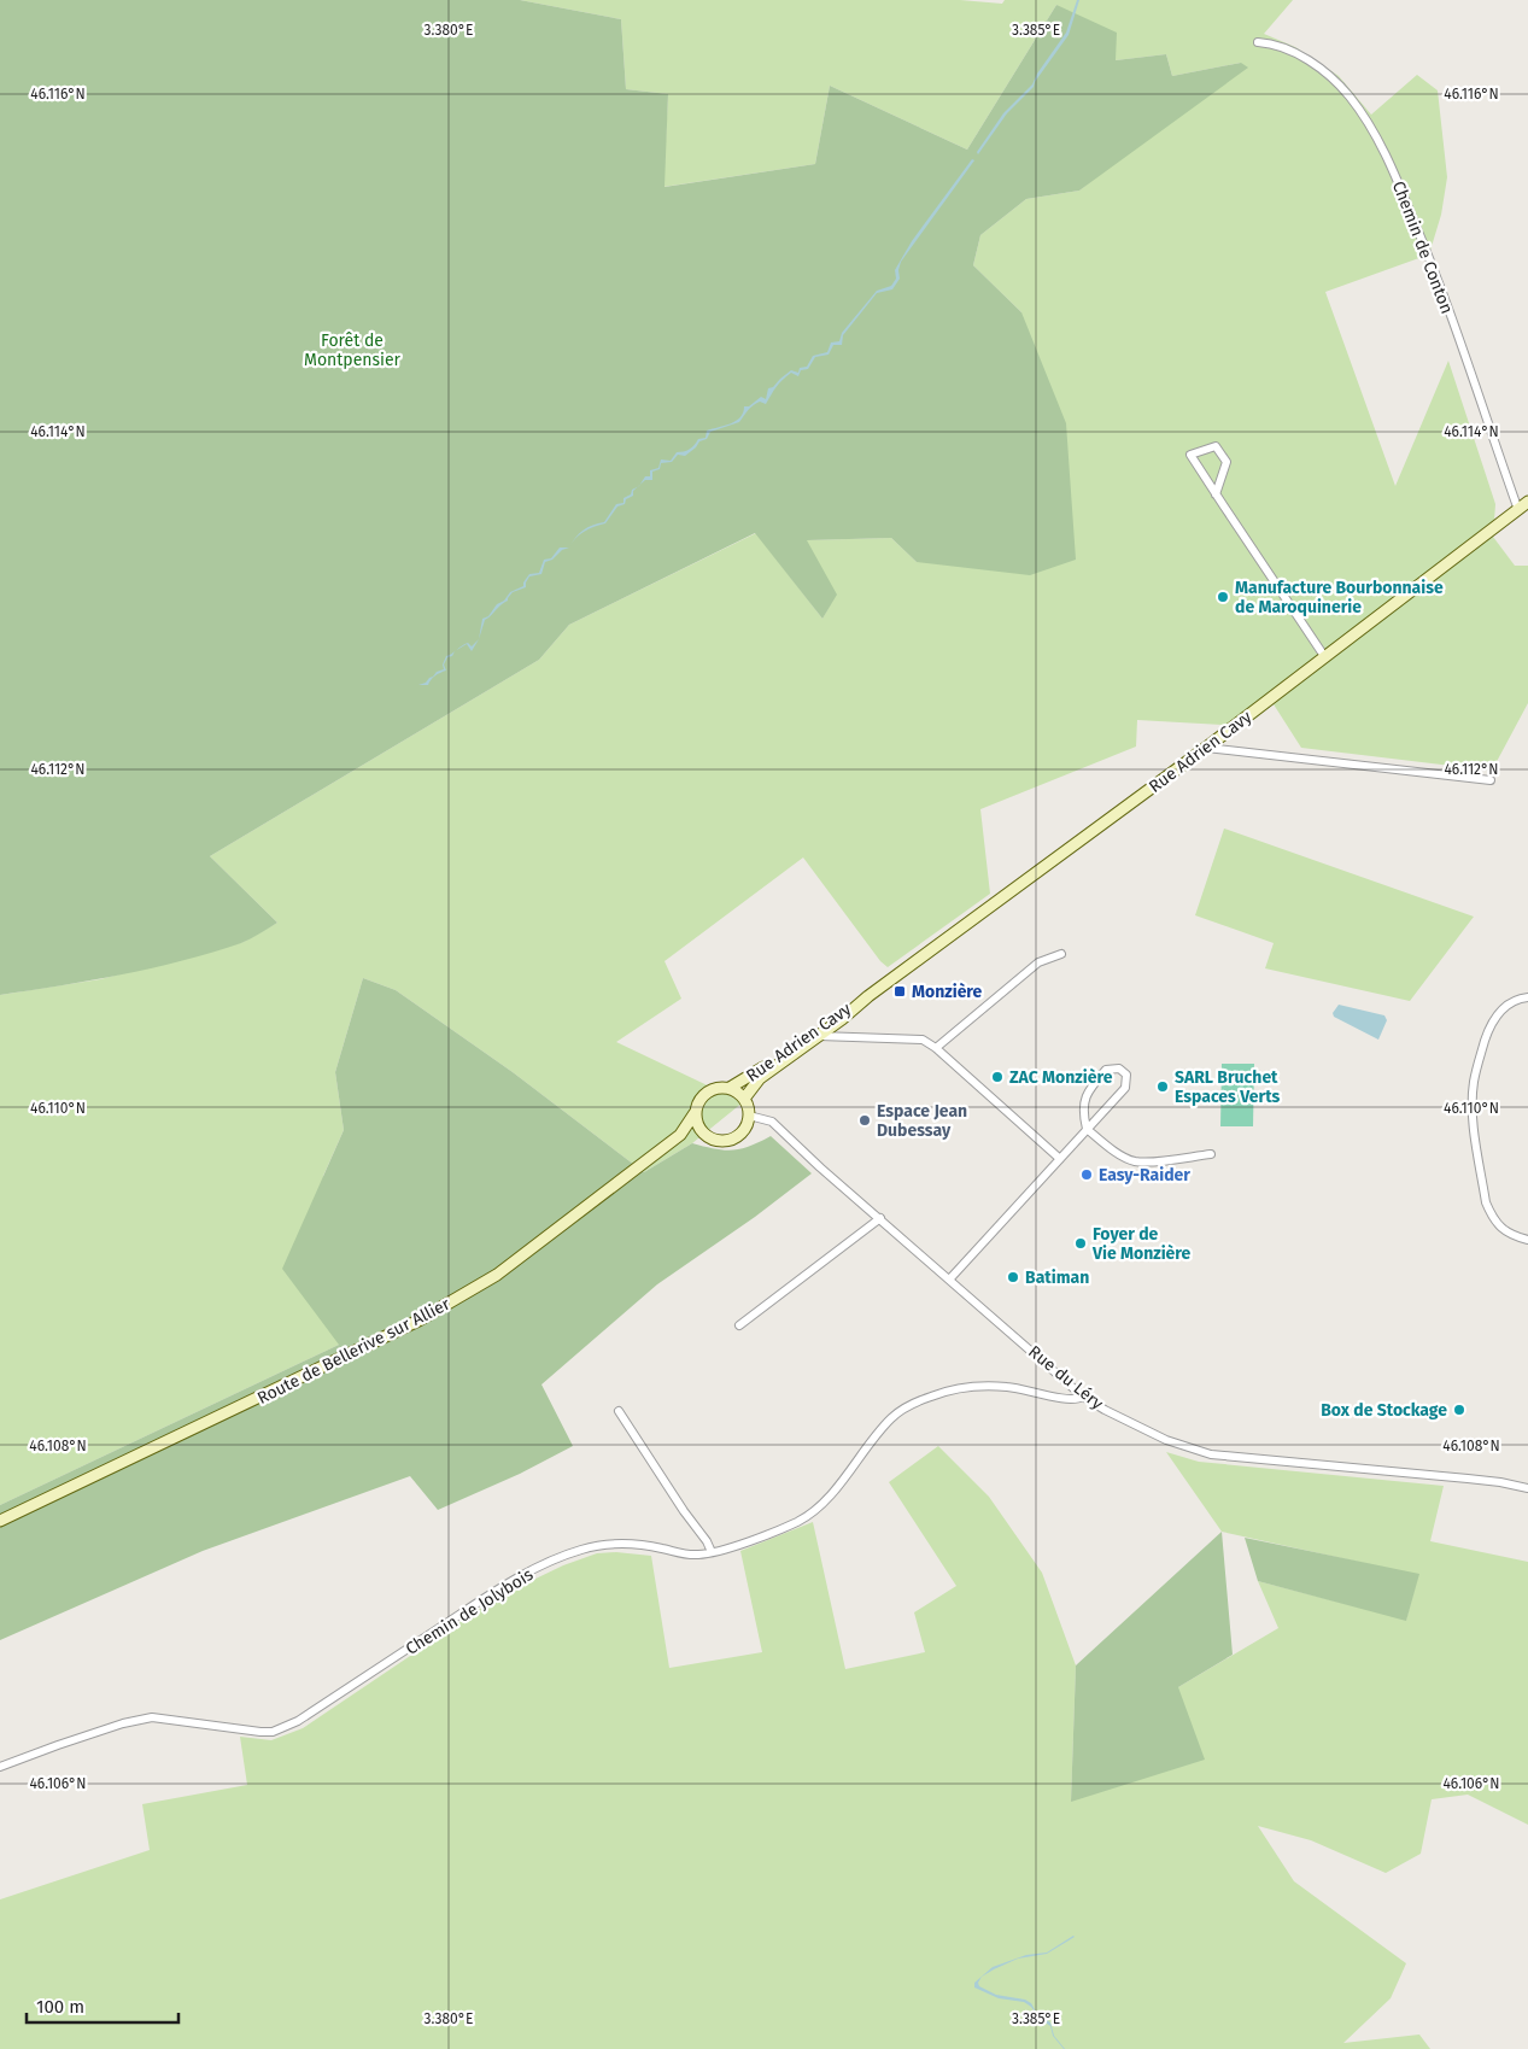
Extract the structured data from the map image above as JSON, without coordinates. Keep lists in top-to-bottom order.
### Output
{
  "streets": {
    "main road": ["Rue Adrien Cavy", "Route de Bellerive sur Allier"],
    "street": ["Chemin de Conton", "Rue du Léry", "Chemin de Jolybois"]
  },
  "crossings": [
    ["Chemin de Conton", "Rue Adrien Cavy"],
    ["Rue Adrien Cavy", "Route de Bellerive sur Allier"],
    ["Rue Adrien Cavy", "Rue du Léry"],
    ["Route de Bellerive sur Allier", "Rue du Léry"],
    ["Rue du Léry", "Chemin de Jolybois"]
  ],
  "parks": ["Forêt de Montpensier"],
  "places": {
    "other": [
      "Manufacture Bourbonnaise de Maroquinerie",
      "ZAC Monzière",
      "SARL Bruchet Espaces Verts",
      "Espace Jean Dubessay",
      "Easy-Raider",
      "Foyer de Vie Monzière",
      "Batiman",
      "Box de Stockage"
    ],
    "transit": ["Monzière"]
  },
  "scale_bar": "100 m",
  "coordinates": [
    "3.380°E",
    "3.385°E",
    "46.116°N",
    "46.114°N",
    "46.112°N",
    "46.110°N",
    "46.108°N",
    "46.106°N"
  ]
}
